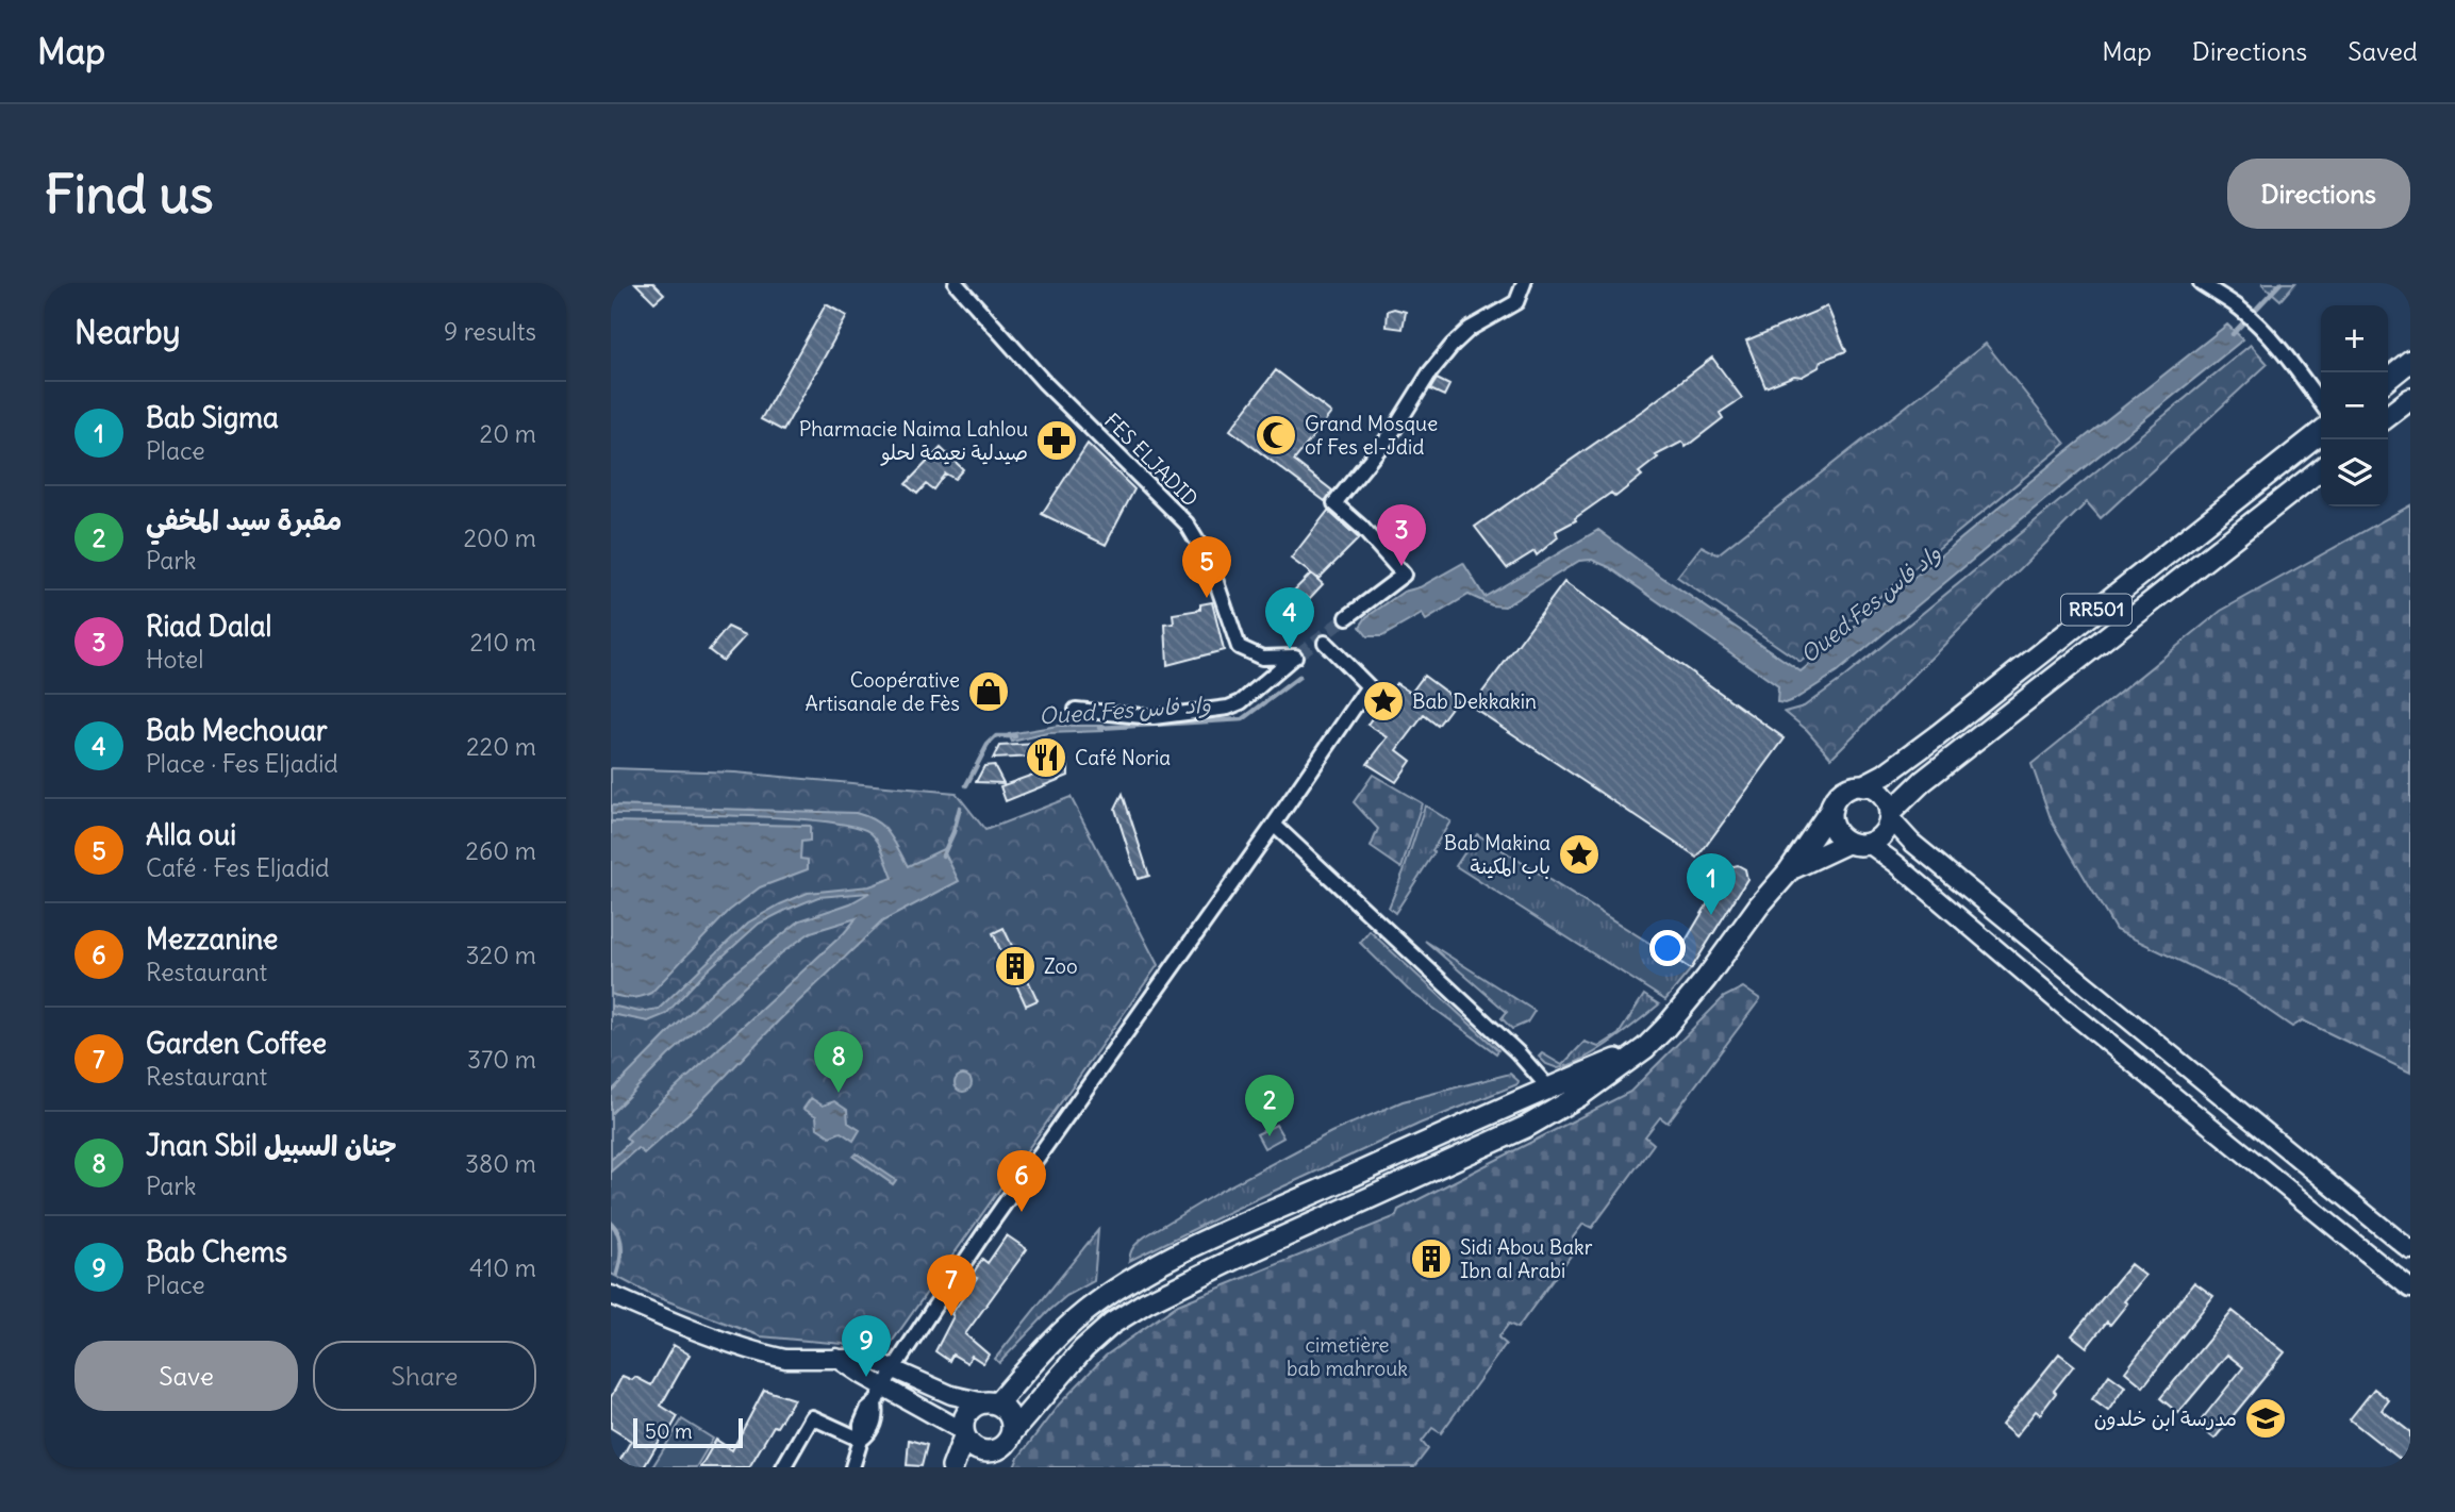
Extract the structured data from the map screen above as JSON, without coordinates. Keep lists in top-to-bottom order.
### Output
{
  "streets": {
    "main road": ["RR501"],
    "street": ["FES ELJADID"]
  },
  "water": ["Oued Fes واد فاس"],
  "parks": ["cimetière bab mahrouk"],
  "places": {
    "mosque": ["Grand Mosque of Fes el-Jdid"],
    "pharmacy": ["Pharmacie Naima Lahlou صيدلية نعيمة لحلو"],
    "shop": ["Coopérative Artisanale de Fès"],
    "place": ["Bab Dekkakin", "Bab Makina باب المكينة"],
    "restaurant": ["Café Noria"],
    "building": ["Zoo", "Sidi Abou Bakr Ibn al Arabi"],
    "school or university": ["مدرسة ابن خلدون"]
  },
  "scale_bar": "50 m",
  "page": {
    "header": "Map",
    "nav": ["Map", "Directions", "Saved"],
    "buttons": [
      "Directions",
      ["Save", "Share"]
    ],
    "title": "Find us",
    "heading": ["Nearby", "9 results"],
    "map_buttons": ["+", "−"],
    "list": [
      {
        "mark": "1",
        "name": "Bab Sigma",
        "note": "Place",
        "value": "20 m"
      },
      {
        "mark": "2",
        "name": "مقبرة سيد المخفي",
        "note": "Park",
        "value": "200 m"
      },
      {
        "mark": "3",
        "name": "Riad Dalal",
        "note": "Hotel",
        "value": "210 m"
      },
      {
        "mark": "4",
        "name": "Bab Mechouar",
        "note": "Place · Fes Eljadid",
        "value": "220 m"
      },
      {
        "mark": "5",
        "name": "Alla oui",
        "note": "Café · Fes Eljadid",
        "value": "260 m"
      },
      {
        "mark": "6",
        "name": "Mezzanine",
        "note": "Restaurant",
        "value": "320 m"
      },
      {
        "mark": "7",
        "name": "Garden Coffee",
        "note": "Restaurant",
        "value": "370 m"
      },
      {
        "mark": "8",
        "name": "Jnan Sbil جنان السبيل",
        "note": "Park",
        "value": "380 m"
      },
      {
        "mark": "9",
        "name": "Bab Chems",
        "note": "Place",
        "value": "410 m"
      }
    ],
    "pins": [
      "3",
      "5",
      "4",
      "1",
      "8",
      "2",
      "6",
      "7",
      "9"
    ],
    "scale": "50 m"
  }
}
